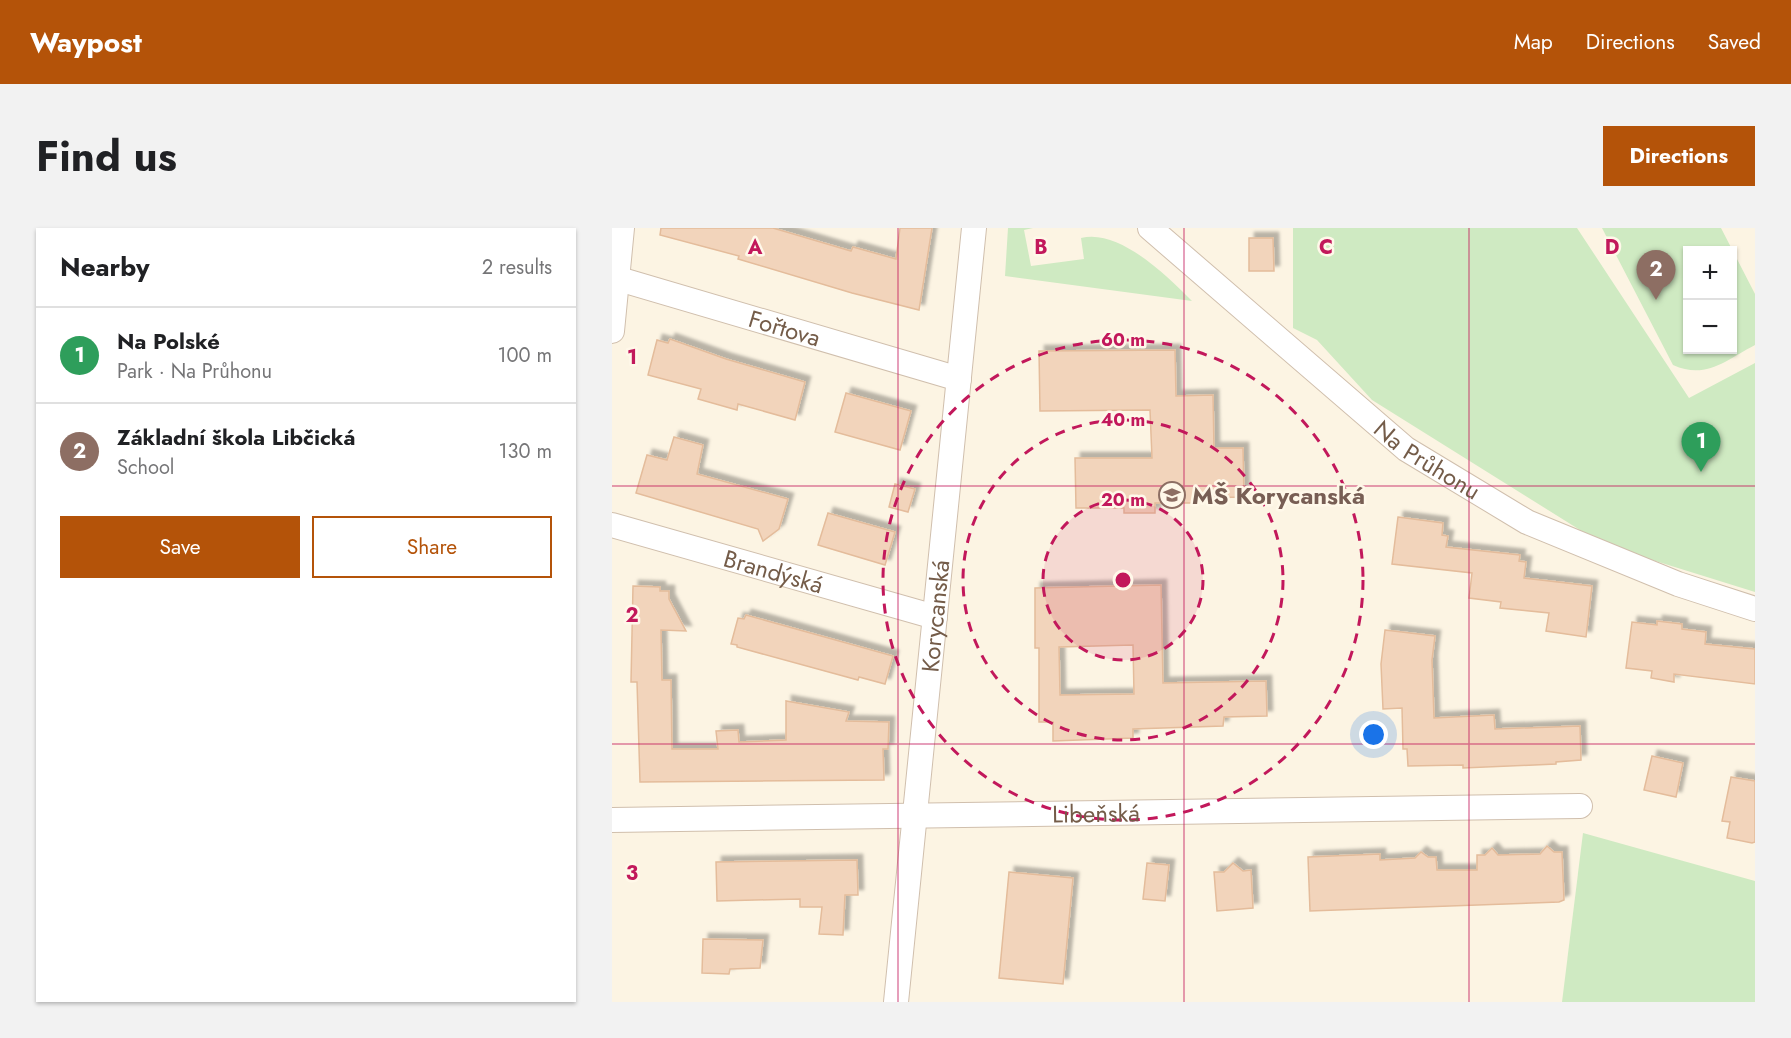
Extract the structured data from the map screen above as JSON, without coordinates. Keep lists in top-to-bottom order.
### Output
{
  "streets": {
    "street": [
      "Fořtova",
      "Na Průhonu",
      "Brandýská",
      "Korycanská",
      "Libeňská"
    ]
  },
  "crossings": [
    ["Fořtova", "Korycanská"],
    ["Brandýská", "Korycanská"],
    ["Korycanská", "Libeňská"]
  ],
  "places": {
    "school or university": ["MŠ Korycanská"]
  },
  "page": {
    "header": "Waypost",
    "nav": ["Map", "Directions", "Saved"],
    "title": "Find us",
    "buttons": [
      "Directions",
      ["Save", "Share"]
    ],
    "heading": ["Nearby", "2 results"],
    "map_buttons": ["+", "−"],
    "pins": ["2", "1"],
    "list": [
      {
        "mark": "1",
        "name": "Na Polské",
        "note": "Park · Na Průhonu",
        "value": "100 m"
      },
      {
        "mark": "2",
        "name": "Základní škola Libčická",
        "note": "School",
        "value": "130 m"
      }
    ]
  },
  "grid": {
    "columns": [
      "A",
      "B",
      "C",
      "D"
    ],
    "rows": ["1", "2", "3"]
  },
  "rings": ["60 m", "40 m", "20 m"]
}
